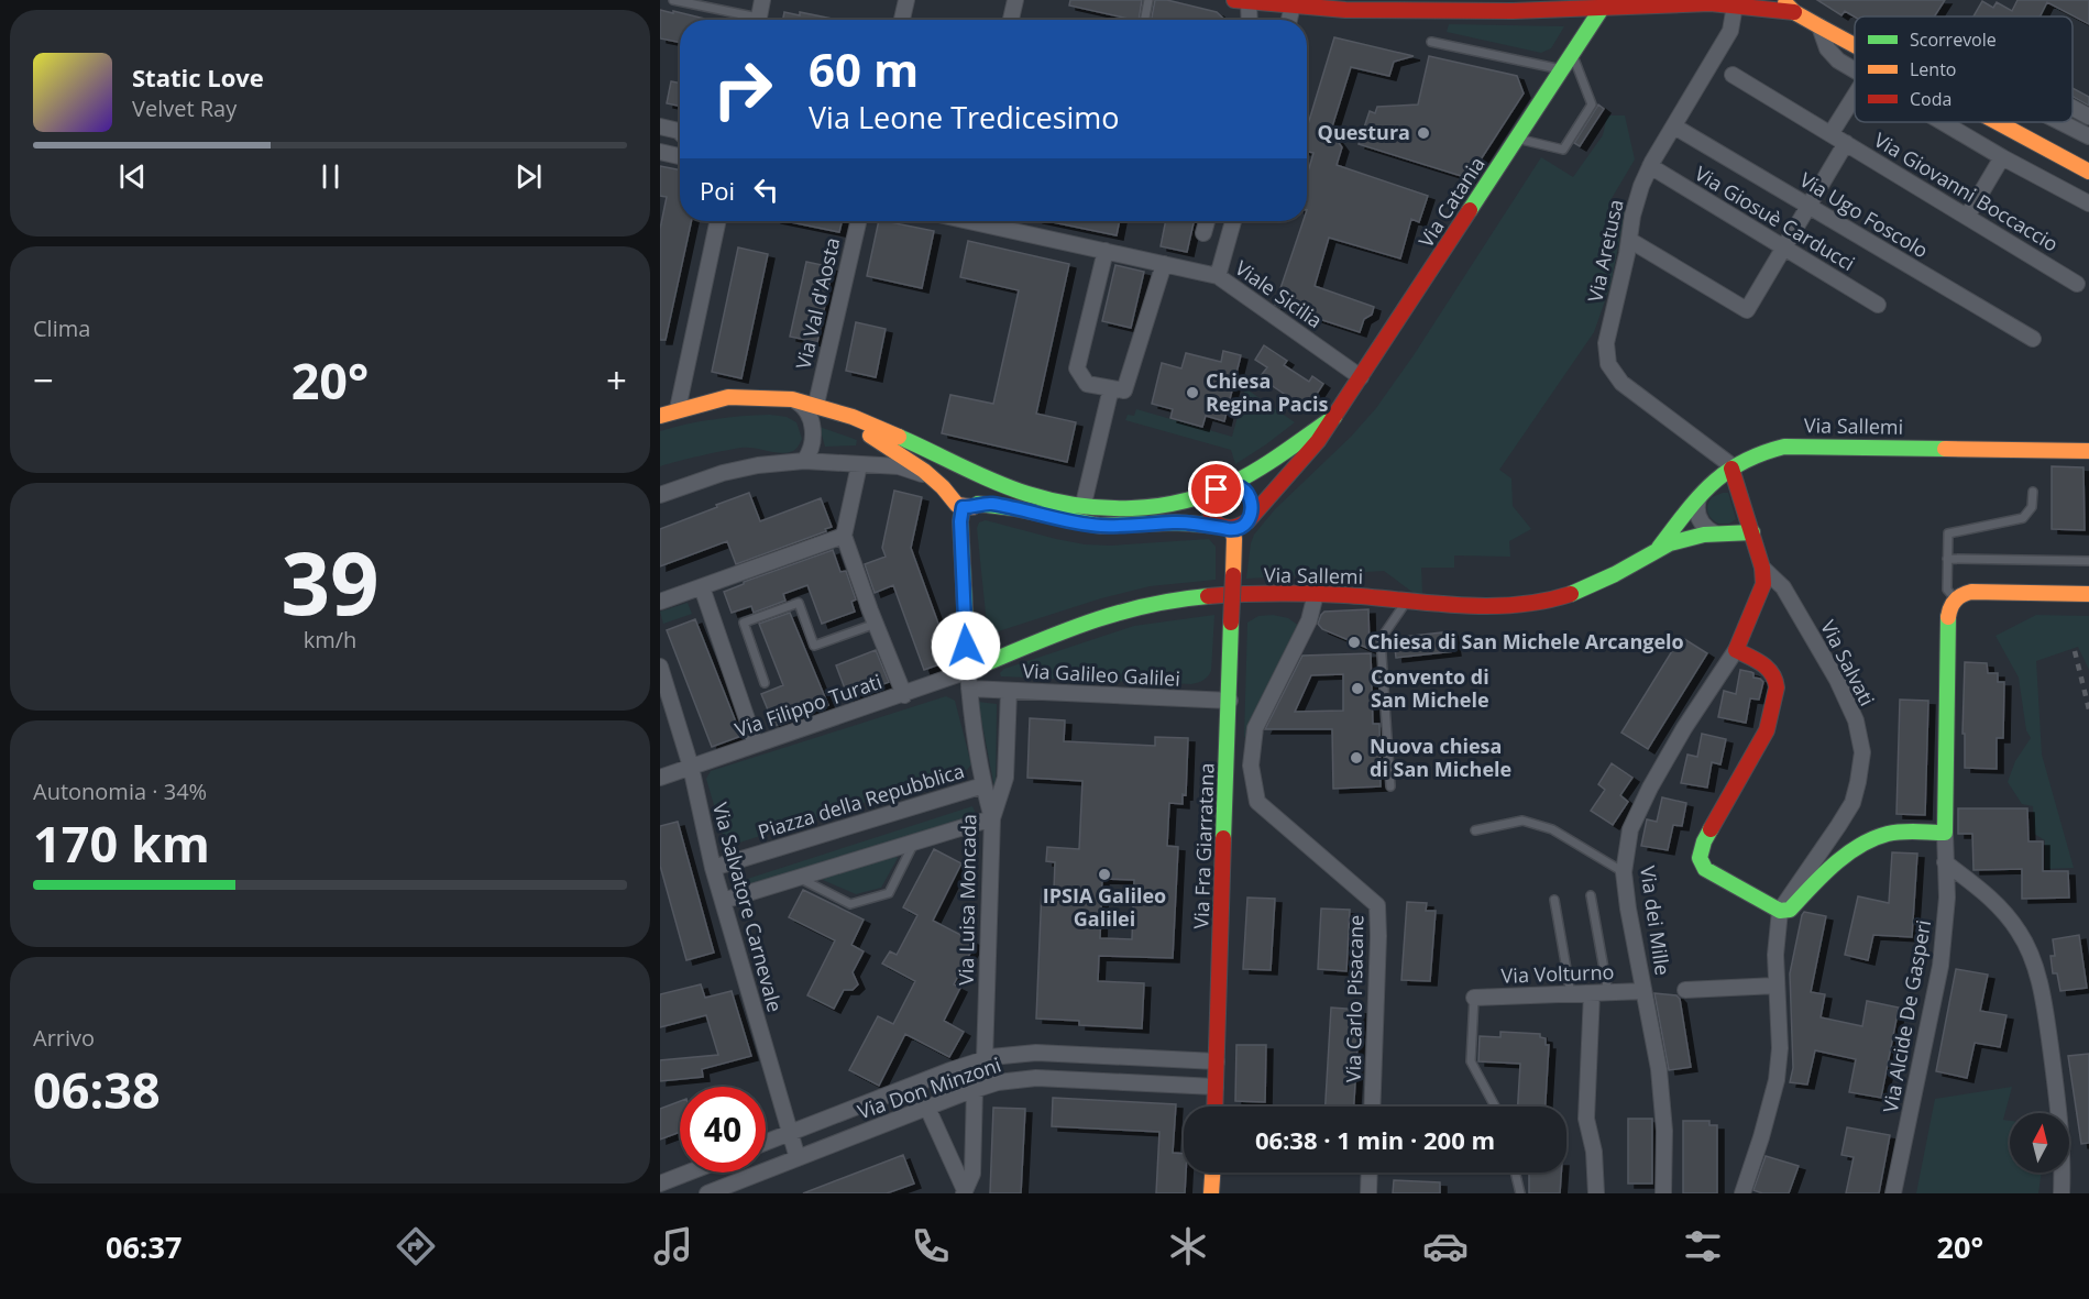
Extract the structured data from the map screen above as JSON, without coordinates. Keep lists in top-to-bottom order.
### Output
{
  "streets": {
    "main road": [
      "Via Catania",
      "Via Sallemi",
      "Via Salvati",
      "Via Fra Giarratana",
      "Via Luisa Moncada",
      "Via dei Mille",
      "Via Alcide De Gasperi"
    ],
    "street": [
      "Via Giovanni Boccaccio",
      "Via Ugo Foscolo",
      "Via Giosuè Carducci",
      "Via Aretusa",
      "Viale Sicilia",
      "Via Val d'Aosta",
      "Via Galileo Galilei",
      "Via Filippo Turati",
      "Piazza della Repubblica",
      "Via Salvatore Carnevale",
      "Via Volturno",
      "Via Carlo Pisacane",
      "Via Don Minzoni"
    ]
  },
  "crossings": [
    ["Via Catania", "Viale Sicilia"],
    ["Via Catania", "Via Fra Giarratana"],
    ["Via Ugo Foscolo", "Via Aretusa"],
    ["Via Giosuè Carducci", "Via Aretusa"],
    ["Via Aretusa", "Via Sallemi"],
    ["Via Aretusa", "Via Salvati"],
    ["Via Sallemi", "Via Salvati"],
    ["Via Sallemi", "Via Filippo Turati"],
    ["Via Sallemi", "Via Luisa Moncada"],
    ["Via Sallemi", "Via Carlo Pisacane"],
    ["Via Salvati", "Via dei Mille"],
    ["Via Galileo Galilei", "Via Fra Giarratana"],
    ["Via Galileo Galilei", "Via Luisa Moncada"],
    ["Via Filippo Turati", "Via Luisa Moncada"],
    ["Via Filippo Turati", "Via Salvatore Carnevale"],
    ["Piazza della Repubblica", "Via Luisa Moncada"],
    ["Piazza della Repubblica", "Via Salvatore Carnevale"],
    ["Via Fra Giarratana", "Via Don Minzoni"],
    ["Via Luisa Moncada", "Via Don Minzoni"],
    ["Via Salvatore Carnevale", "Via Don Minzoni"],
    ["Via dei Mille", "Via Volturno"]
  ],
  "places": [
    "Questura",
    "Chiesa Regina Pacis",
    "Chiesa di San Michele Arcangelo",
    "Convento di San Michele",
    "Nuova chiesa di San Michele",
    "IPSIA Galileo Galilei"
  ],
  "legend": ["Scorrevole", "Lento", "Coda"],
  "north": "top",
  "page": {
    "turn": ["60 m", "Via Leone Tredicesimo"],
    "song": ["Static Love", "Velvet Ray"],
    "then": "Poi",
    "tile": [
      "Clima",
      ["39", "km/h"],
      ["Autonomia · 34%", "170 km"],
      ["Arrivo", "06:38"]
    ],
    "heat": ["−", "20°", "+"],
    "limit": "40",
    "trip": "06:38 · 1 min · 200 m",
    "tabs": ["06:37", "20°"]
  }
}
